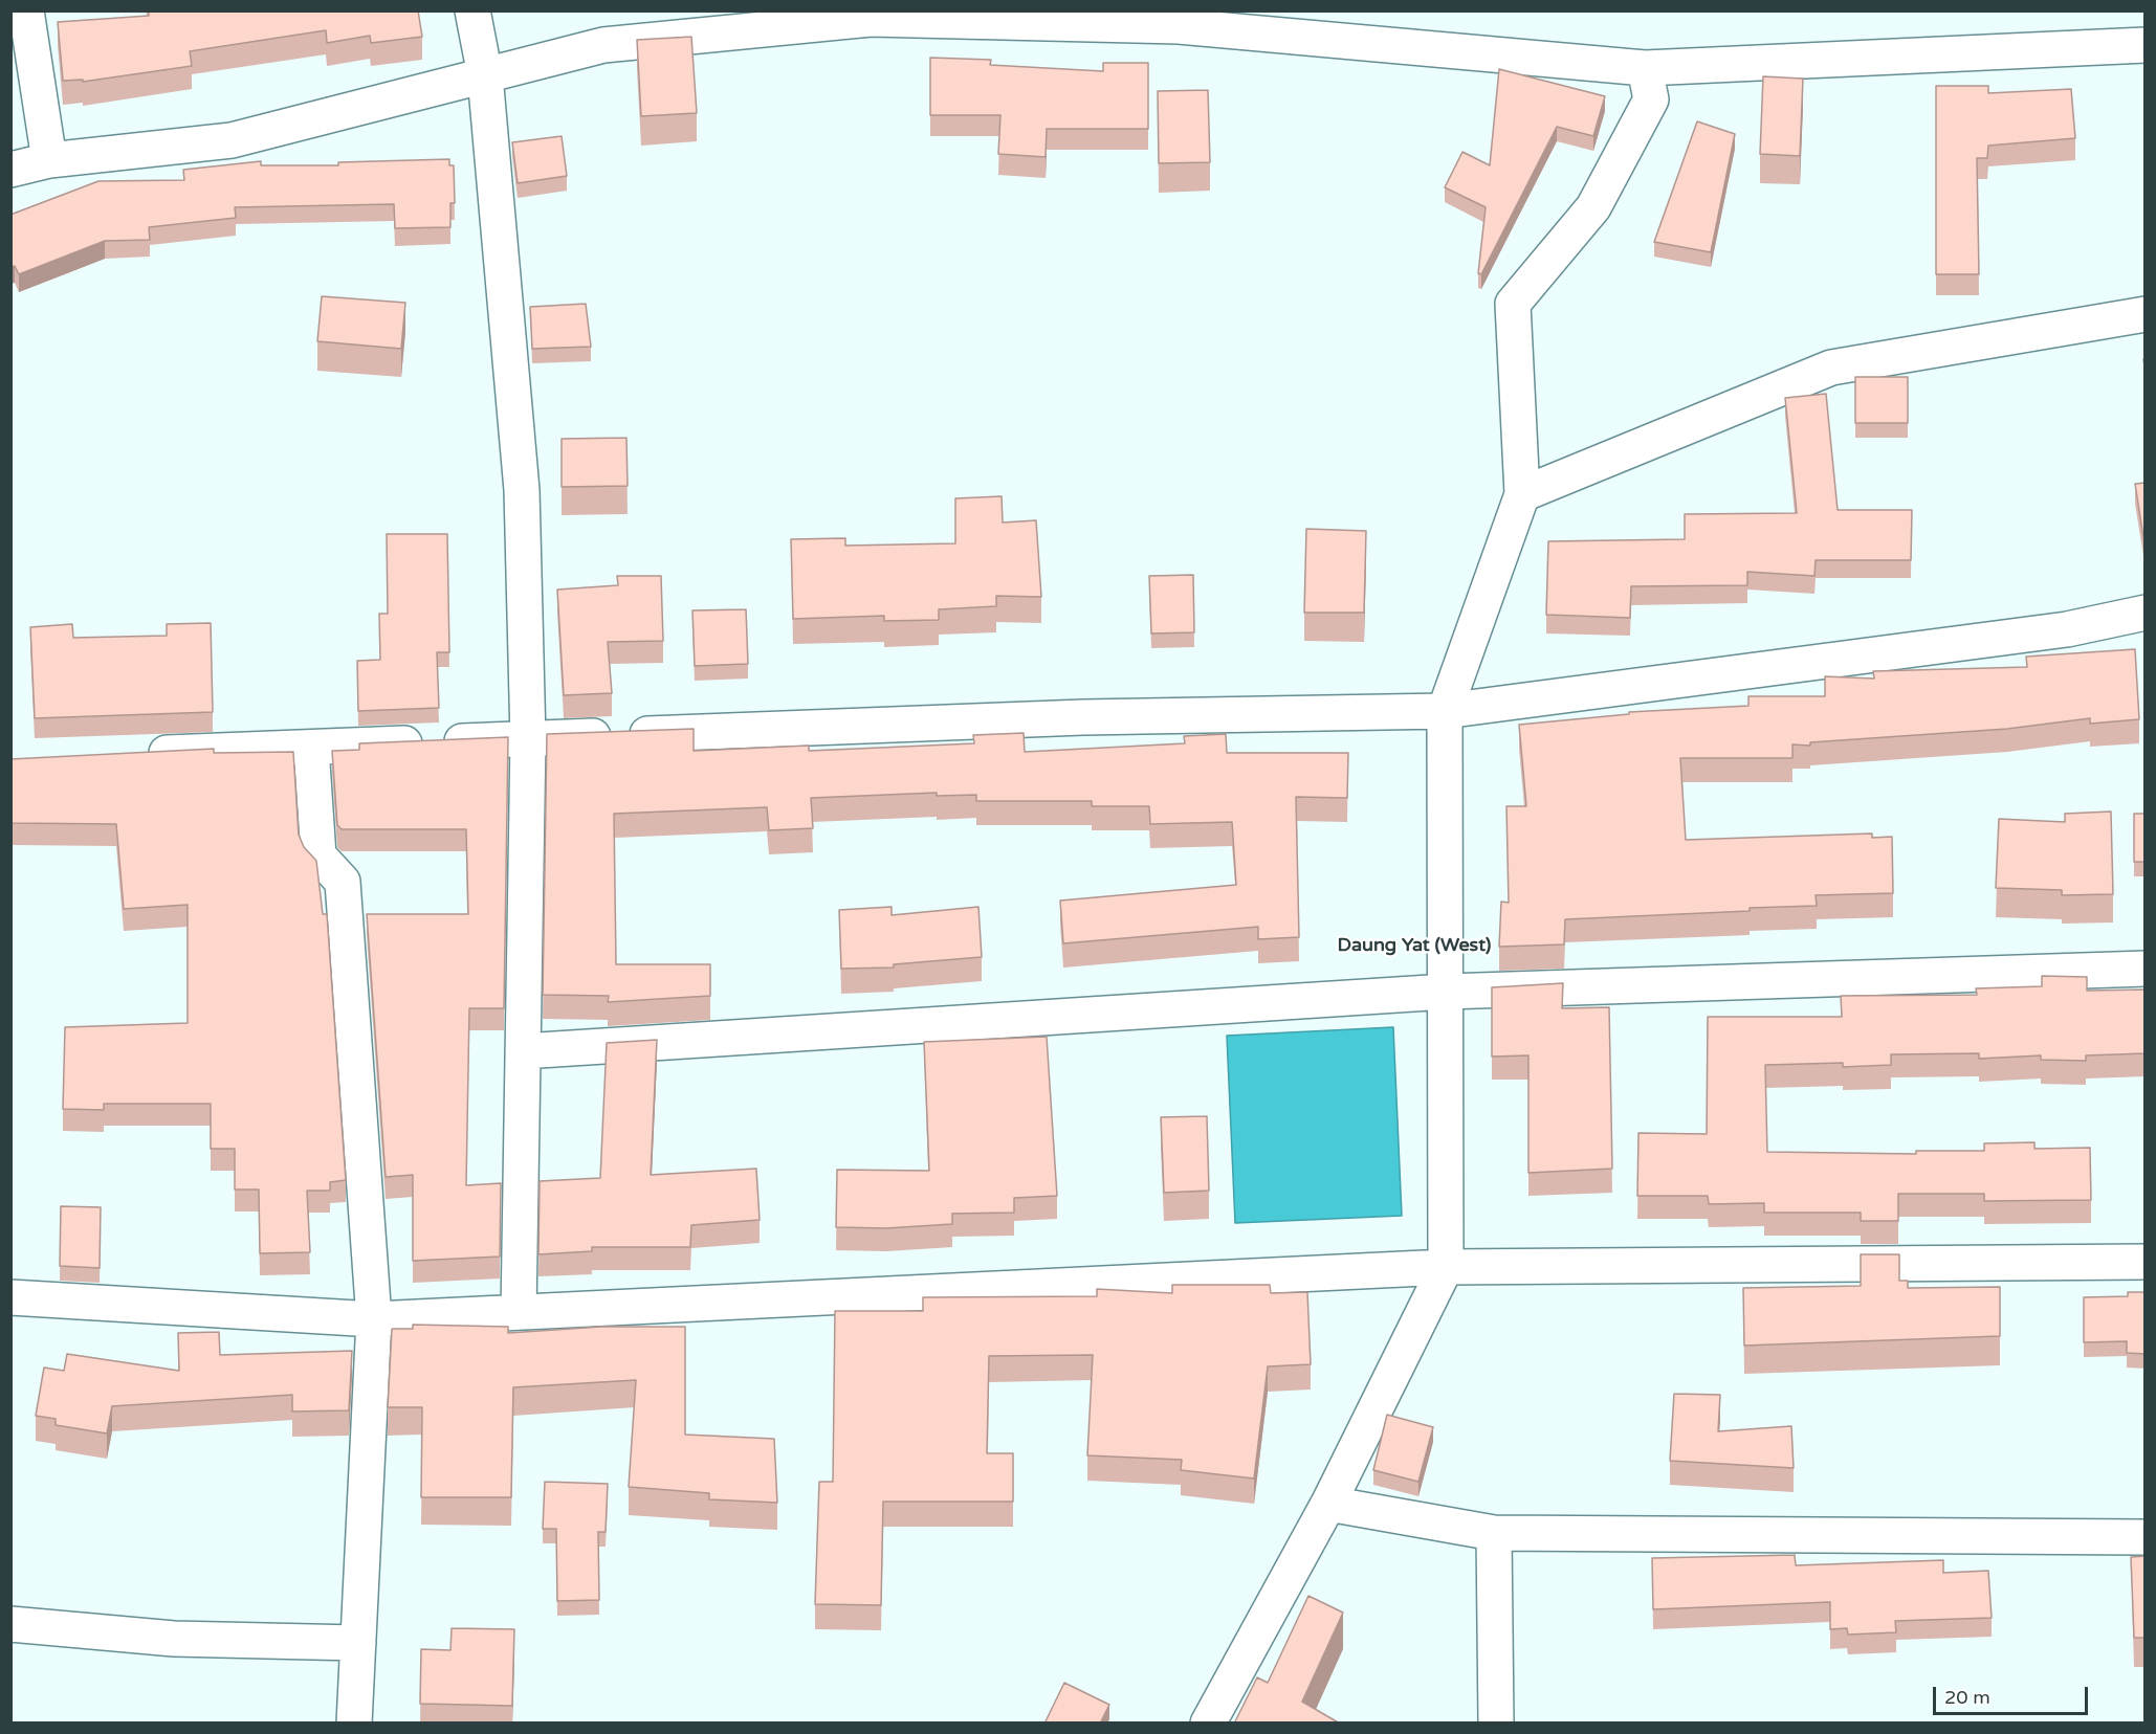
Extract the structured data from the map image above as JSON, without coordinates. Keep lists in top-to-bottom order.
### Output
{
  "districts": ["Daung Yat (West)"],
  "scale_bar": "20 m"
}
